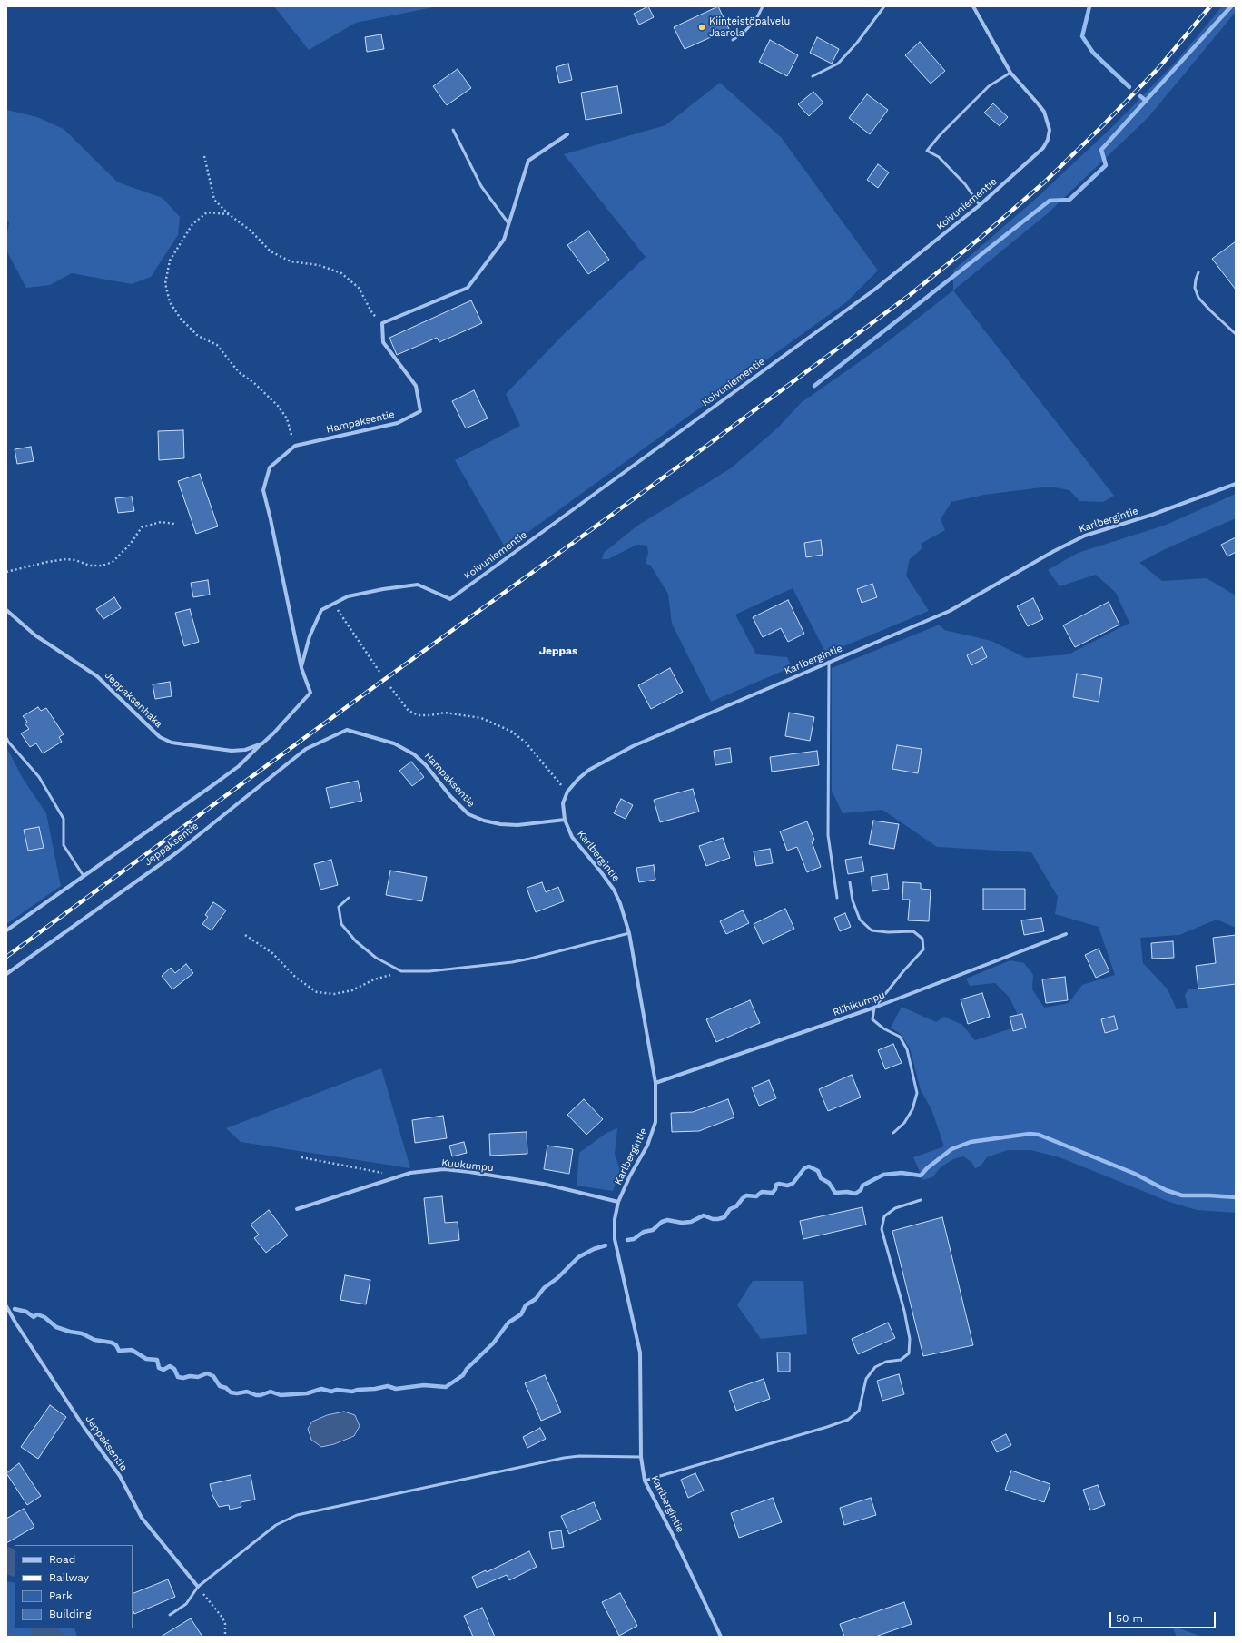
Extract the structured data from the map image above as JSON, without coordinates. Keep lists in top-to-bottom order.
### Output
{
  "streets": {
    "street": [
      "Koivuniementie",
      "Hampaksentie",
      "Karlbergintie",
      "Jeppaksenhaka",
      "Jeppaksentie",
      "Riihikumpu",
      "Kuukumpu"
    ]
  },
  "crossings": [
    ["Koivuniementie", "Hampaksentie"],
    ["Hampaksentie", "Karlbergintie"],
    ["Hampaksentie", "Jeppaksenhaka"],
    ["Hampaksentie", "Jeppaksentie"],
    ["Karlbergintie", "Riihikumpu"],
    ["Karlbergintie", "Kuukumpu"]
  ],
  "districts": ["Jeppas"],
  "places": ["Kiinteistöpalvelu Jaarola"],
  "legend": [
    "Road",
    "Railway",
    "Park",
    "Building"
  ],
  "scale_bar": "50 m"
}
